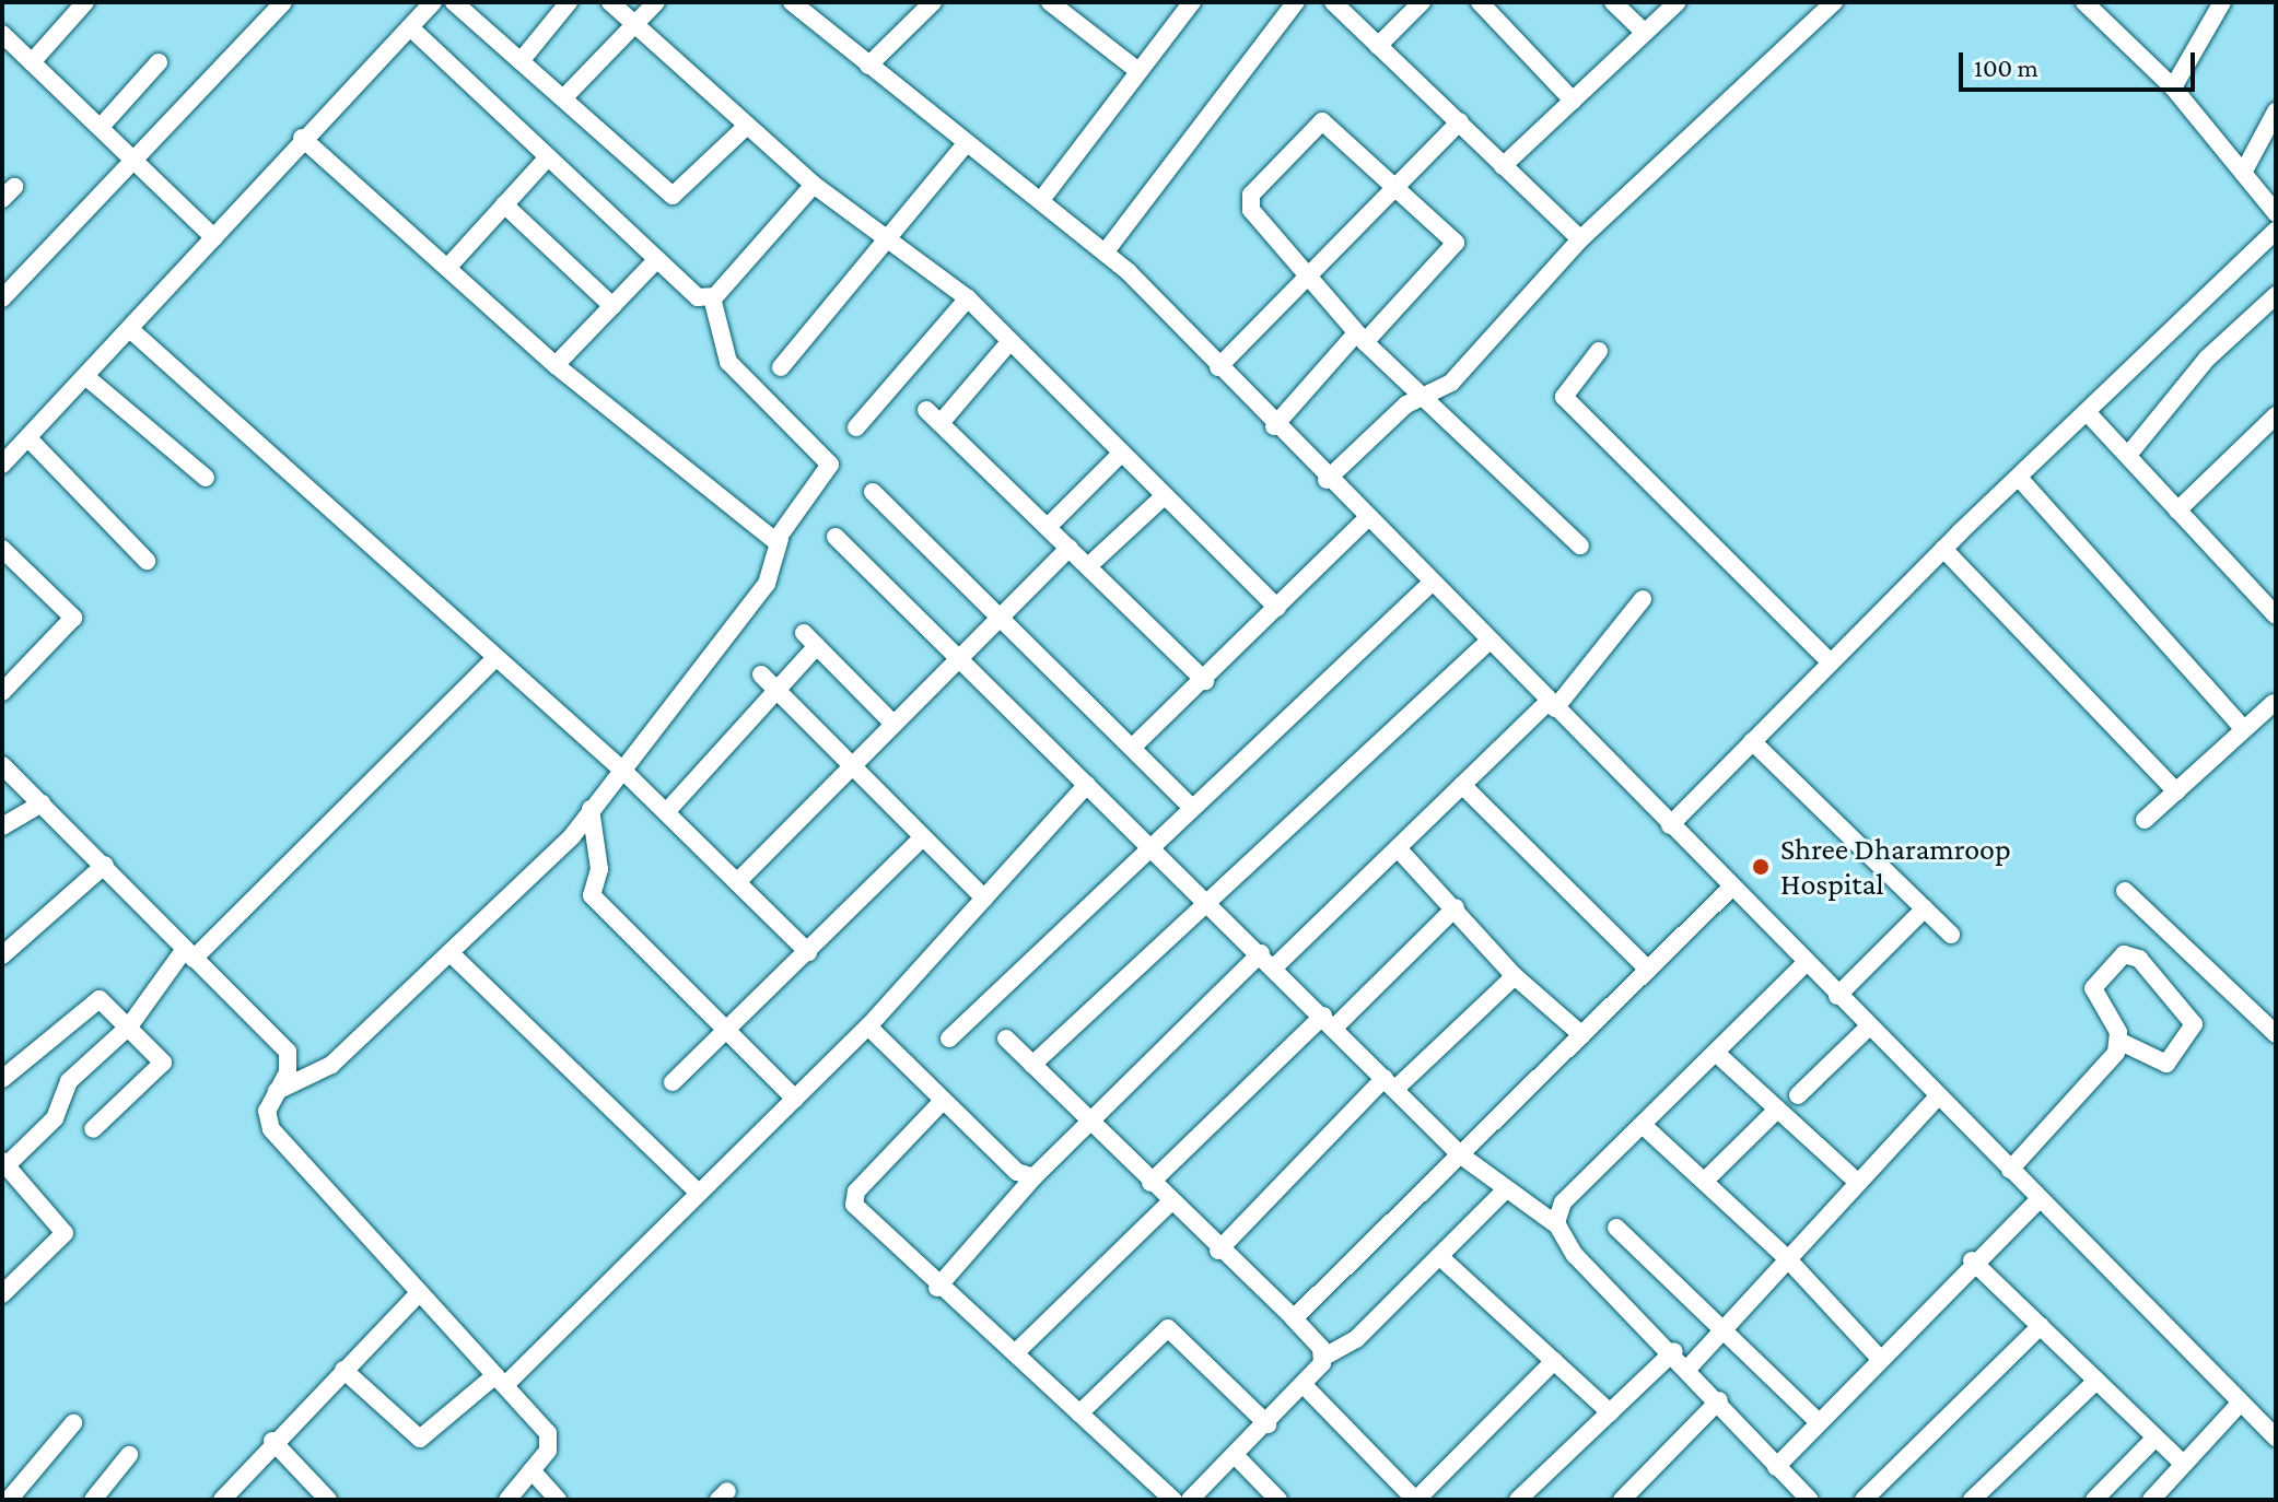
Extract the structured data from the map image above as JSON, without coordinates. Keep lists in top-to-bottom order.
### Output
{
  "places": ["Shree Dharamroop Hospital"],
  "scale_bar": "100 m"
}
